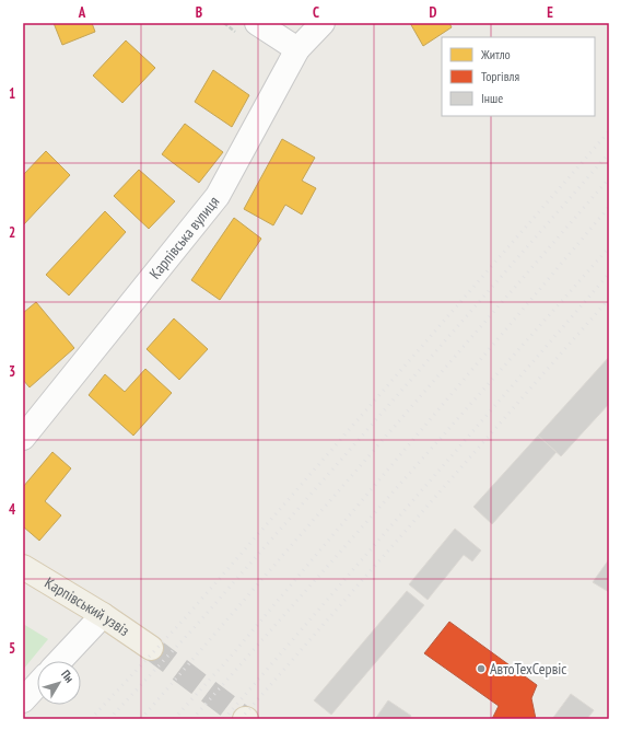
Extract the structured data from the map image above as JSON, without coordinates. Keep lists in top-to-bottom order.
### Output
{
  "streets": {
    "main road": ["Карпівський узвіз"],
    "street": ["Карпівська вулиця"]
  },
  "places": ["АвтоТехСервіс"],
  "legend": ["Житло", "Торгівля", "Інше"],
  "north": "top right",
  "grid": {
    "columns": [
      "A",
      "B",
      "C",
      "D",
      "E"
    ],
    "rows": [
      "1",
      "2",
      "3",
      "4",
      "5"
    ]
  }
}
